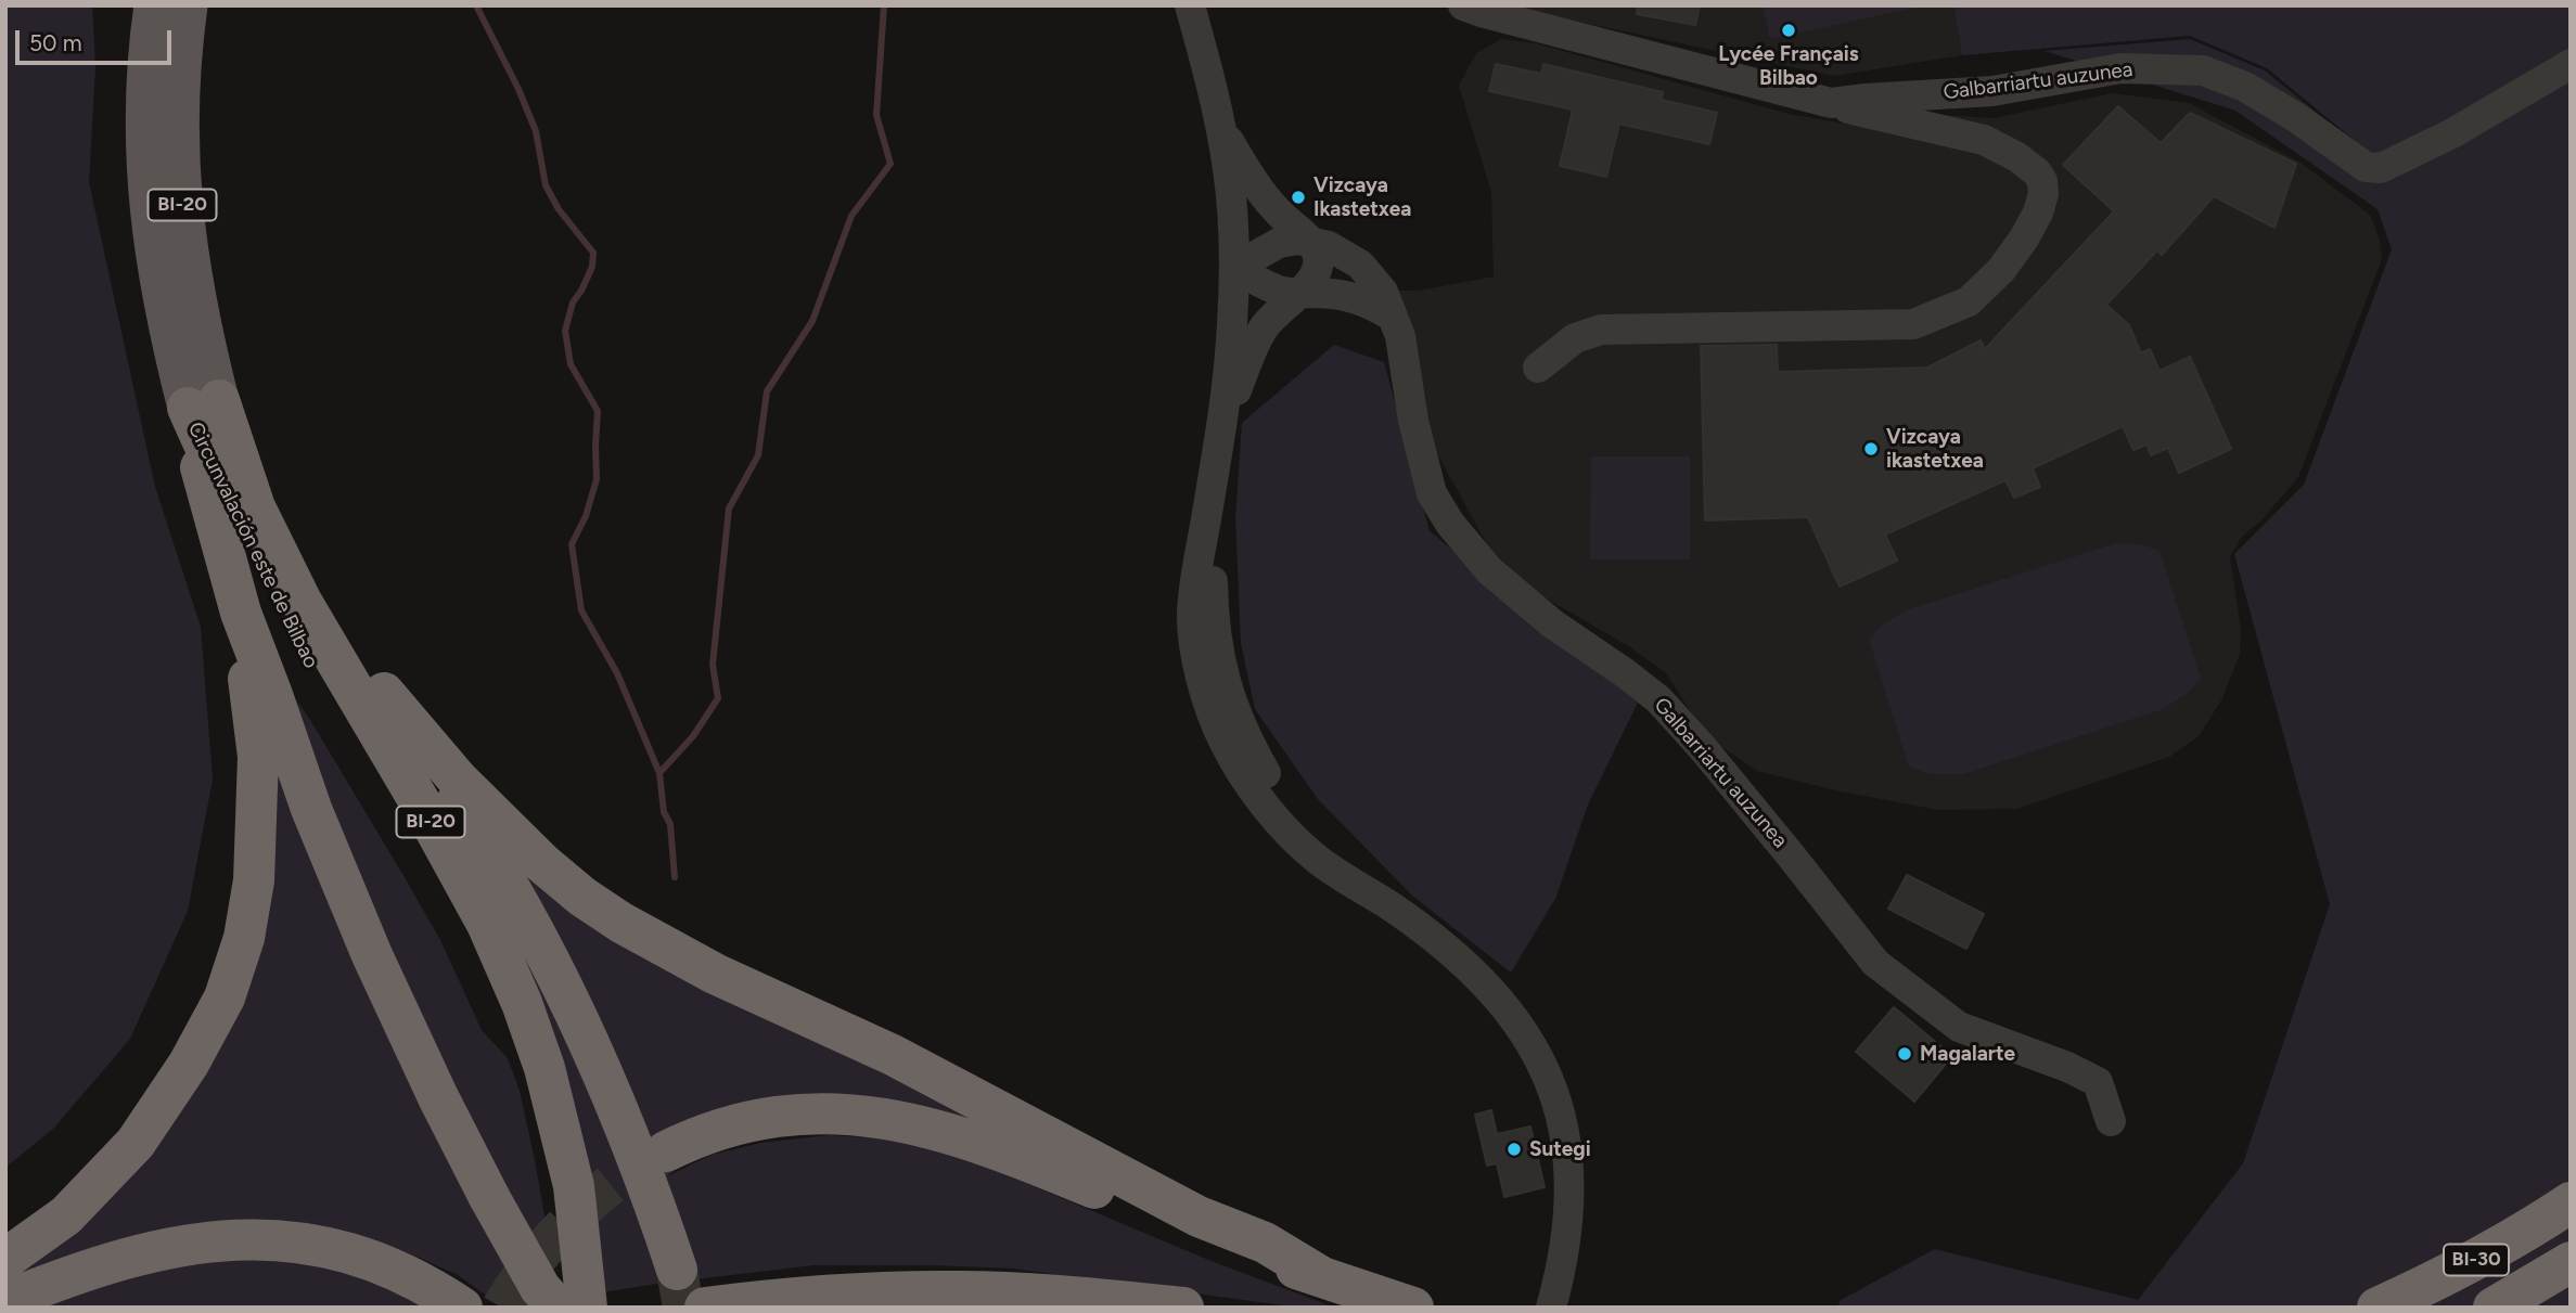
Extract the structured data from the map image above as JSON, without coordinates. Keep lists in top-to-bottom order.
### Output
{
  "streets": {
    "highway": ["BI-20", "Circunvalación este de Bilbao", "BI-30"],
    "street": ["Galbarriartu auzunea"]
  },
  "places": [
    "Lycée Français Bilbao",
    "Vizcaya Ikastetxea",
    "Vizcaya ikastetxea",
    "Magalarte",
    "Sutegi"
  ],
  "scale_bar": "50 m"
}
